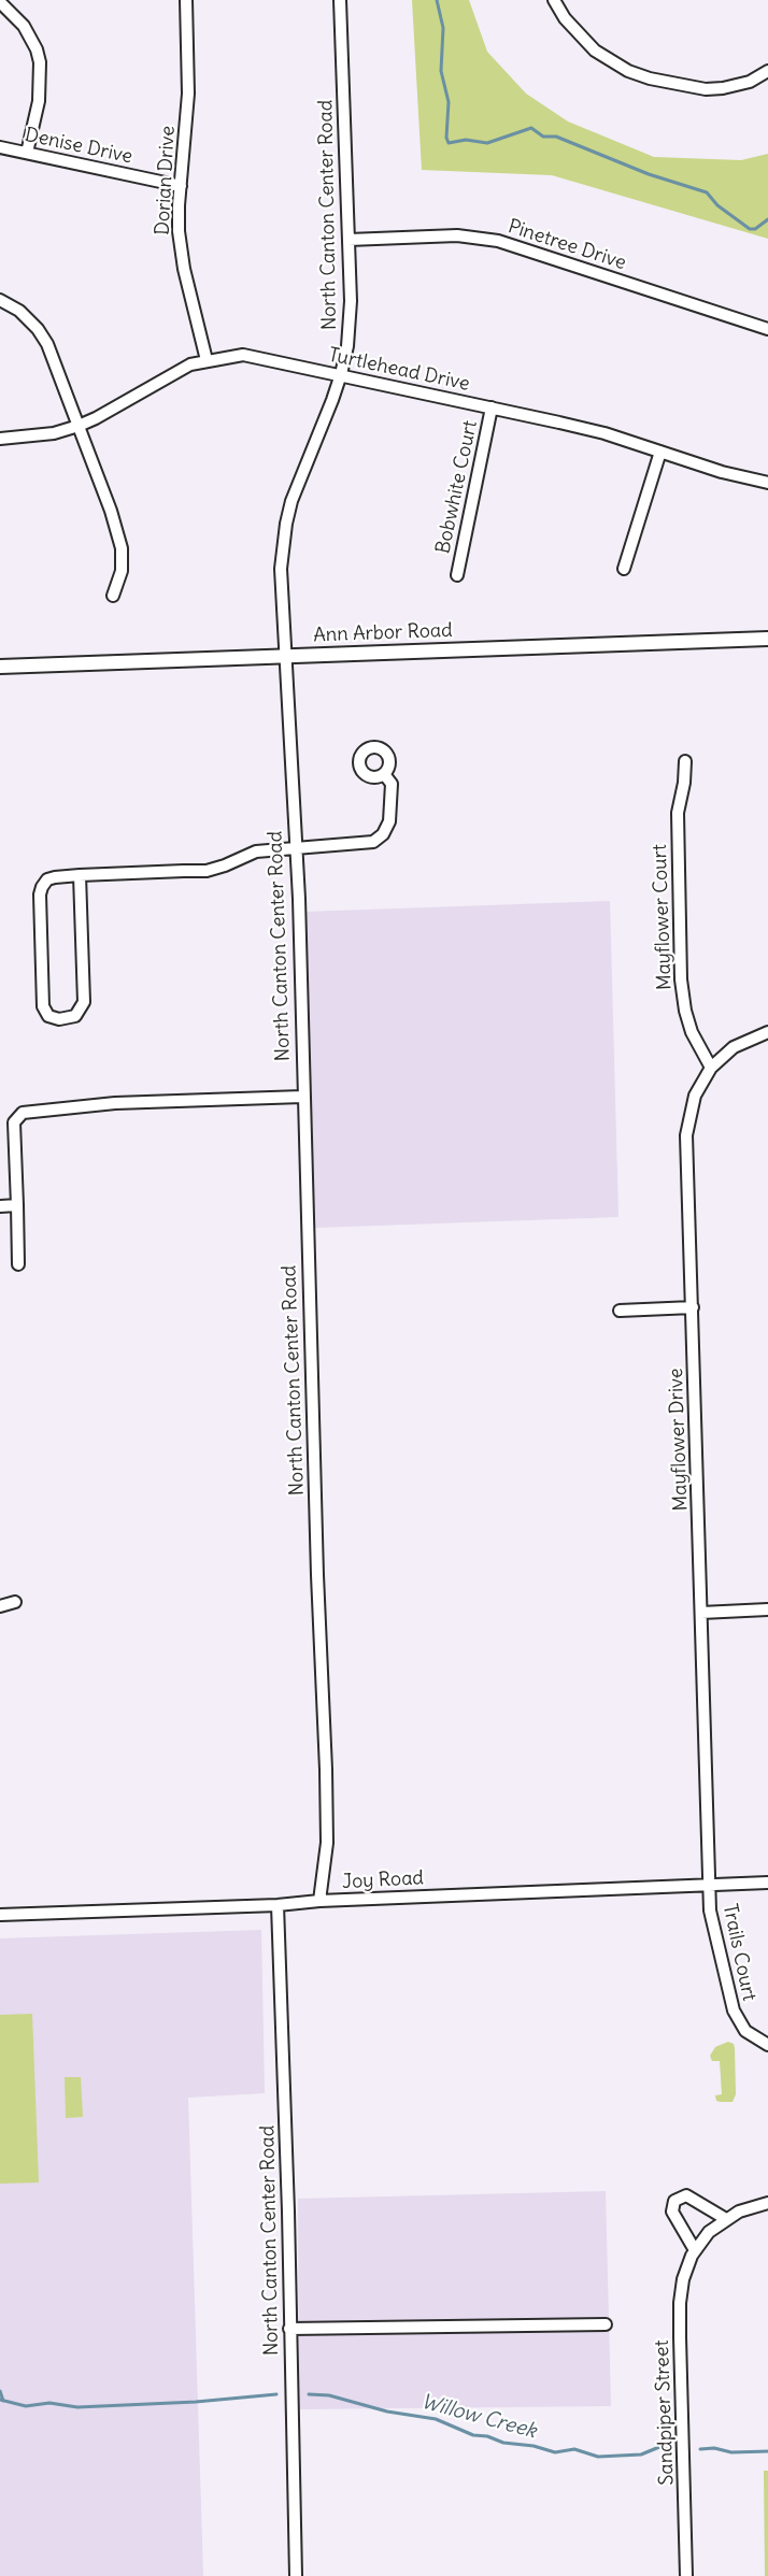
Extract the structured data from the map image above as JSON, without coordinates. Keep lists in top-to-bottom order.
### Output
{
  "streets": {
    "main road": ["Ann Arbor Road"],
    "street": [
      "Denise Drive",
      "Dorian Drive",
      "North Canton Center Road",
      "Pinetree Drive",
      "Turtlehead Drive",
      "Bobwhite Court",
      "Mayflower Court",
      "Mayflower Drive",
      "Joy Road",
      "Trails Court",
      "Sandpiper Street"
    ]
  },
  "crossings": [
    ["Denise Drive", "Dorian Drive"],
    ["Dorian Drive", "Turtlehead Drive"],
    ["North Canton Center Road", "Pinetree Drive"],
    ["North Canton Center Road", "Turtlehead Drive"],
    ["North Canton Center Road", "Ann Arbor Road"],
    ["North Canton Center Road", "Joy Road"],
    ["Turtlehead Drive", "Bobwhite Court"],
    ["Mayflower Court", "Mayflower Drive"],
    ["Mayflower Drive", "Joy Road"],
    ["Mayflower Drive", "Trails Court"],
    ["Joy Road", "Trails Court"]
  ],
  "water": ["Willow Creek"]
}
